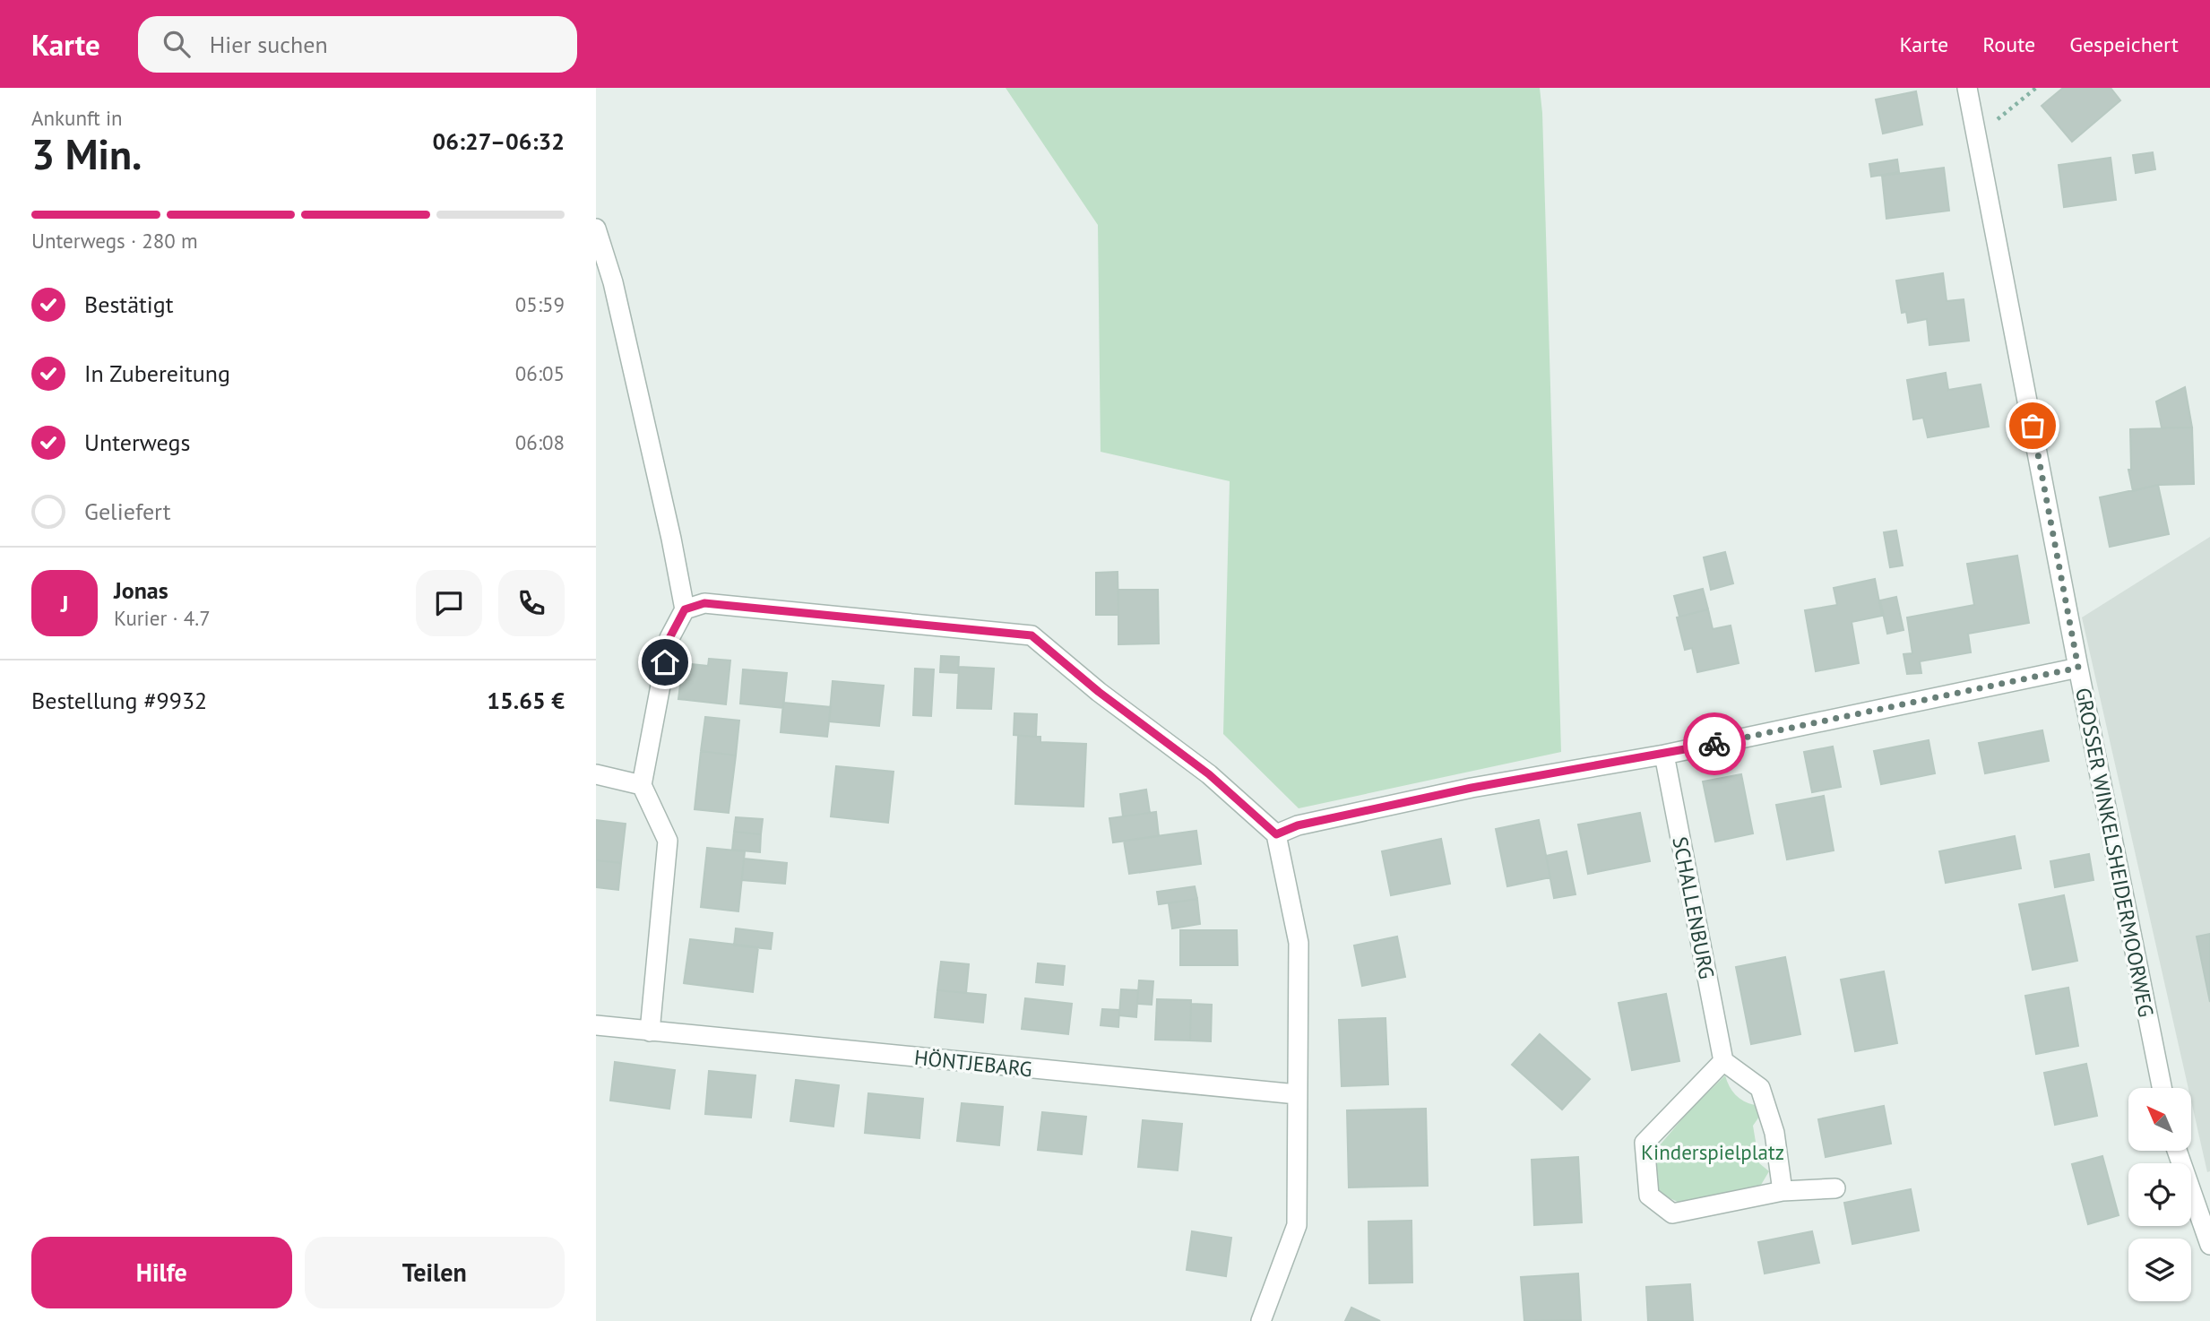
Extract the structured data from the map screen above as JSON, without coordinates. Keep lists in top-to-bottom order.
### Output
{
  "streets": {
    "street": ["GROSSER WINKELSHEIDERMOORWEG", "SCHALLENBURG", "HÖNTJEBARG"]
  },
  "parks": ["Kinderspielplatz"],
  "north": "top left",
  "page": {
    "header": "Karte",
    "search": "Hier suchen",
    "nav": ["Karte", "Route", "Gespeichert"],
    "heading": ["3 Min.", "Ankunft in", "06:27–06:32"],
    "panel": [
      "Jonas",
      "Kurier · 4.7",
      "Bestellung #9932",
      "15.65 €"
    ],
    "bar": "Unterwegs · 280 m",
    "list": [
      ["Bestätigt", "05:59"],
      ["In Zubereitung", "06:05"],
      ["Unterwegs", "06:08"],
      "Geliefert"
    ],
    "round": "J",
    "buttons": ["Hilfe", "Teilen"]
  }
}
